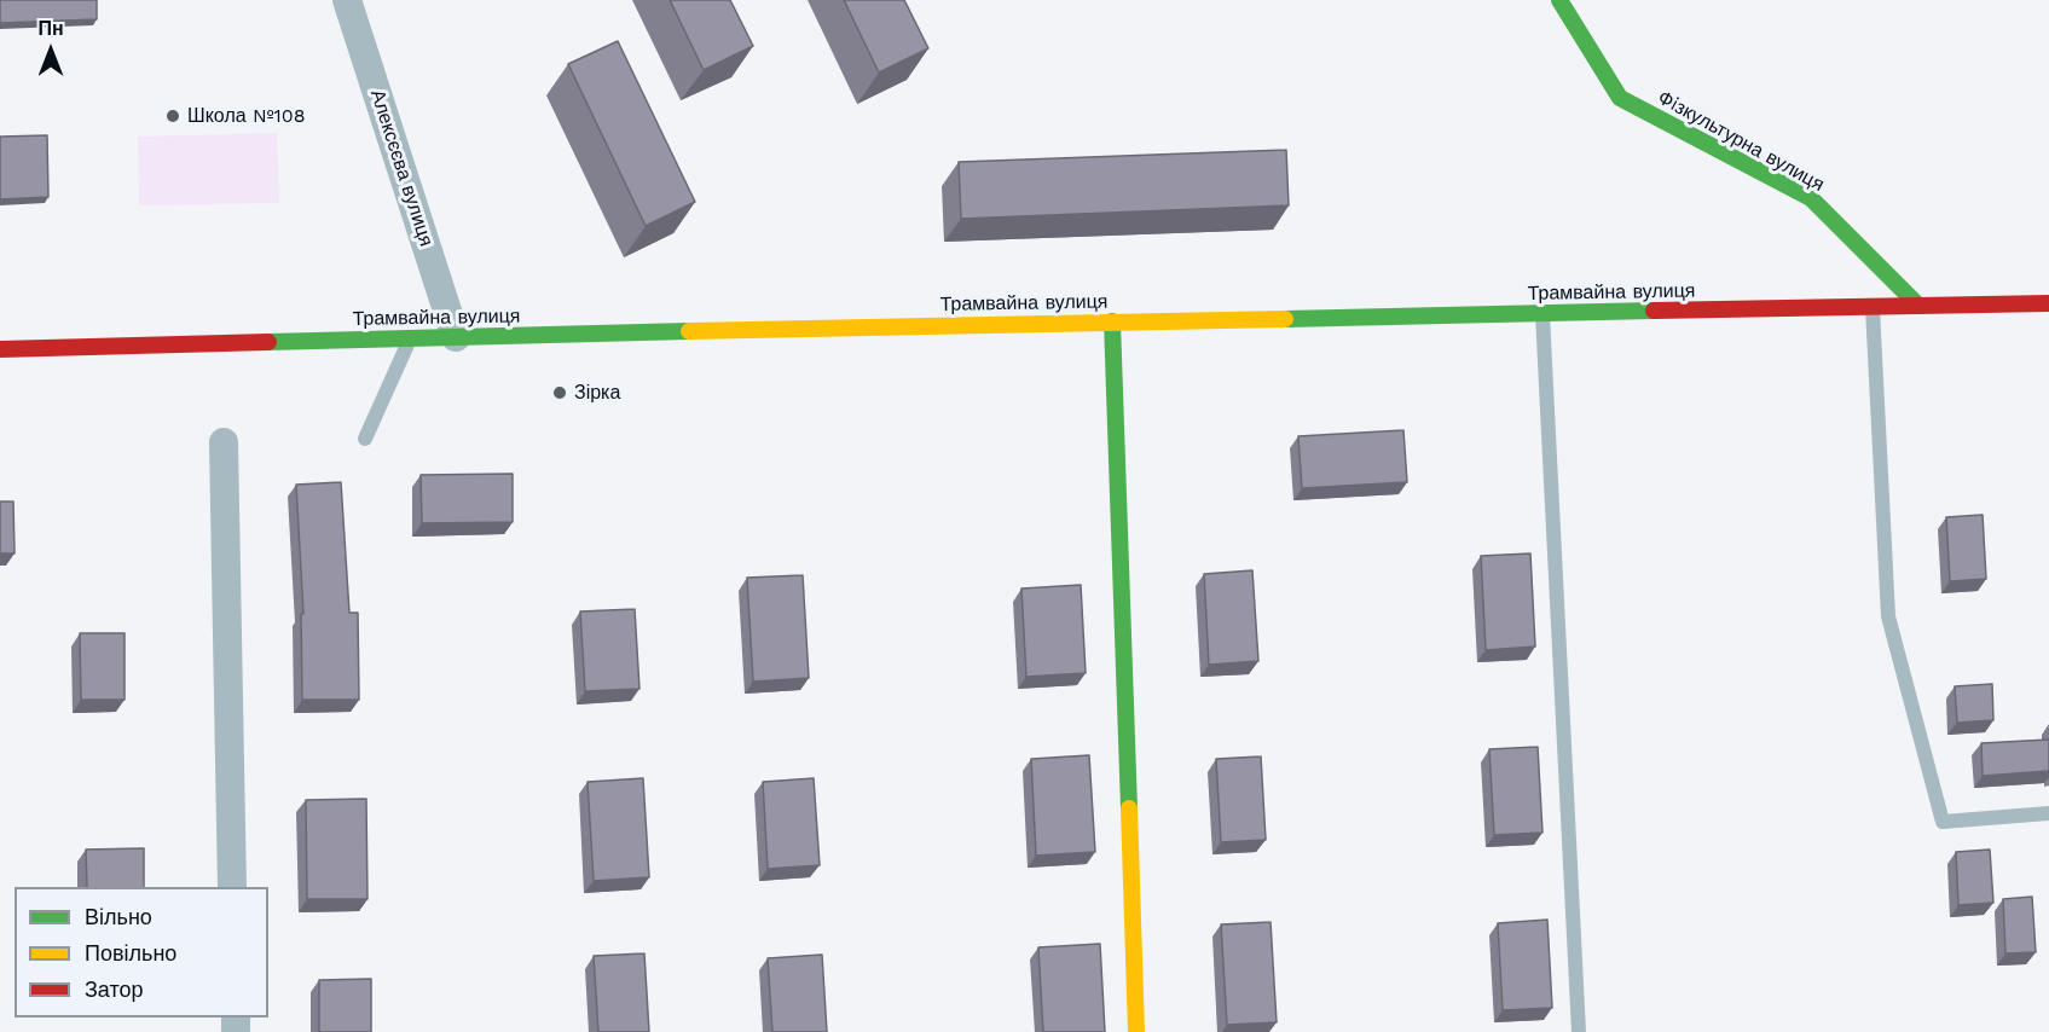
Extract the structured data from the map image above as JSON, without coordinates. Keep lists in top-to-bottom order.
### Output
{
  "streets": {
    "street": ["Фiзкультурна вулиця", "Алексєєва вулиця", "Трамвайна вулиця"]
  },
  "crossings": [
    ["Фiзкультурна вулиця", "Трамвайна вулиця"],
    ["Алексєєва вулиця", "Трамвайна вулиця"]
  ],
  "places": ["Школа №108", "Зірка"],
  "legend": ["Вільно", "Повільно", "Затор"],
  "north": "top"
}
